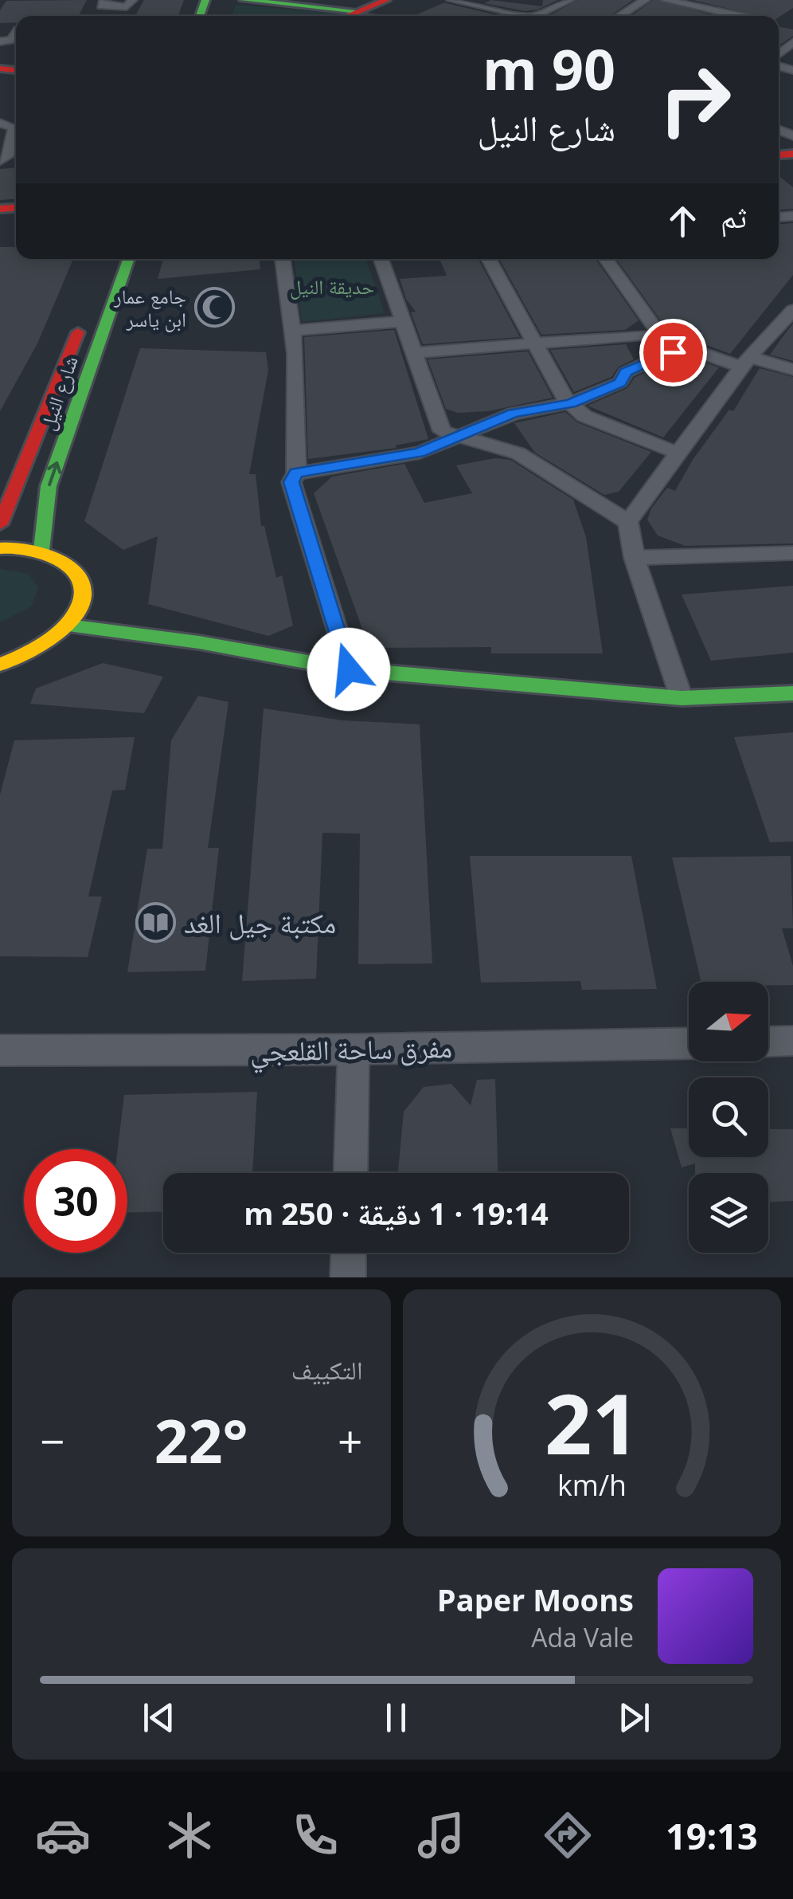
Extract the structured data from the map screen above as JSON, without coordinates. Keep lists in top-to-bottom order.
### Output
{
  "streets": {
    "main road": ["شارع النيل"],
    "street": ["مفرق ساحة القلعجي"]
  },
  "parks": ["حديقة النيل"],
  "places": {
    "mosque": ["جامع عمار ابن ياسر"],
    "library": ["مكتبة جيل الغد"]
  },
  "north": "right",
  "page": {
    "turn": ["90 m", "شارع النيل"],
    "then": "ثم",
    "limit": "30",
    "trip": "19:14 · 1 دقيقة · 250 m",
    "tile": "التكييف",
    "heat": ["−", "22°", "+"],
    "song": ["Paper Moons", "Ada Vale"],
    "tabs": "19:13",
    "gauge": ["21", "km/h"]
  }
}
